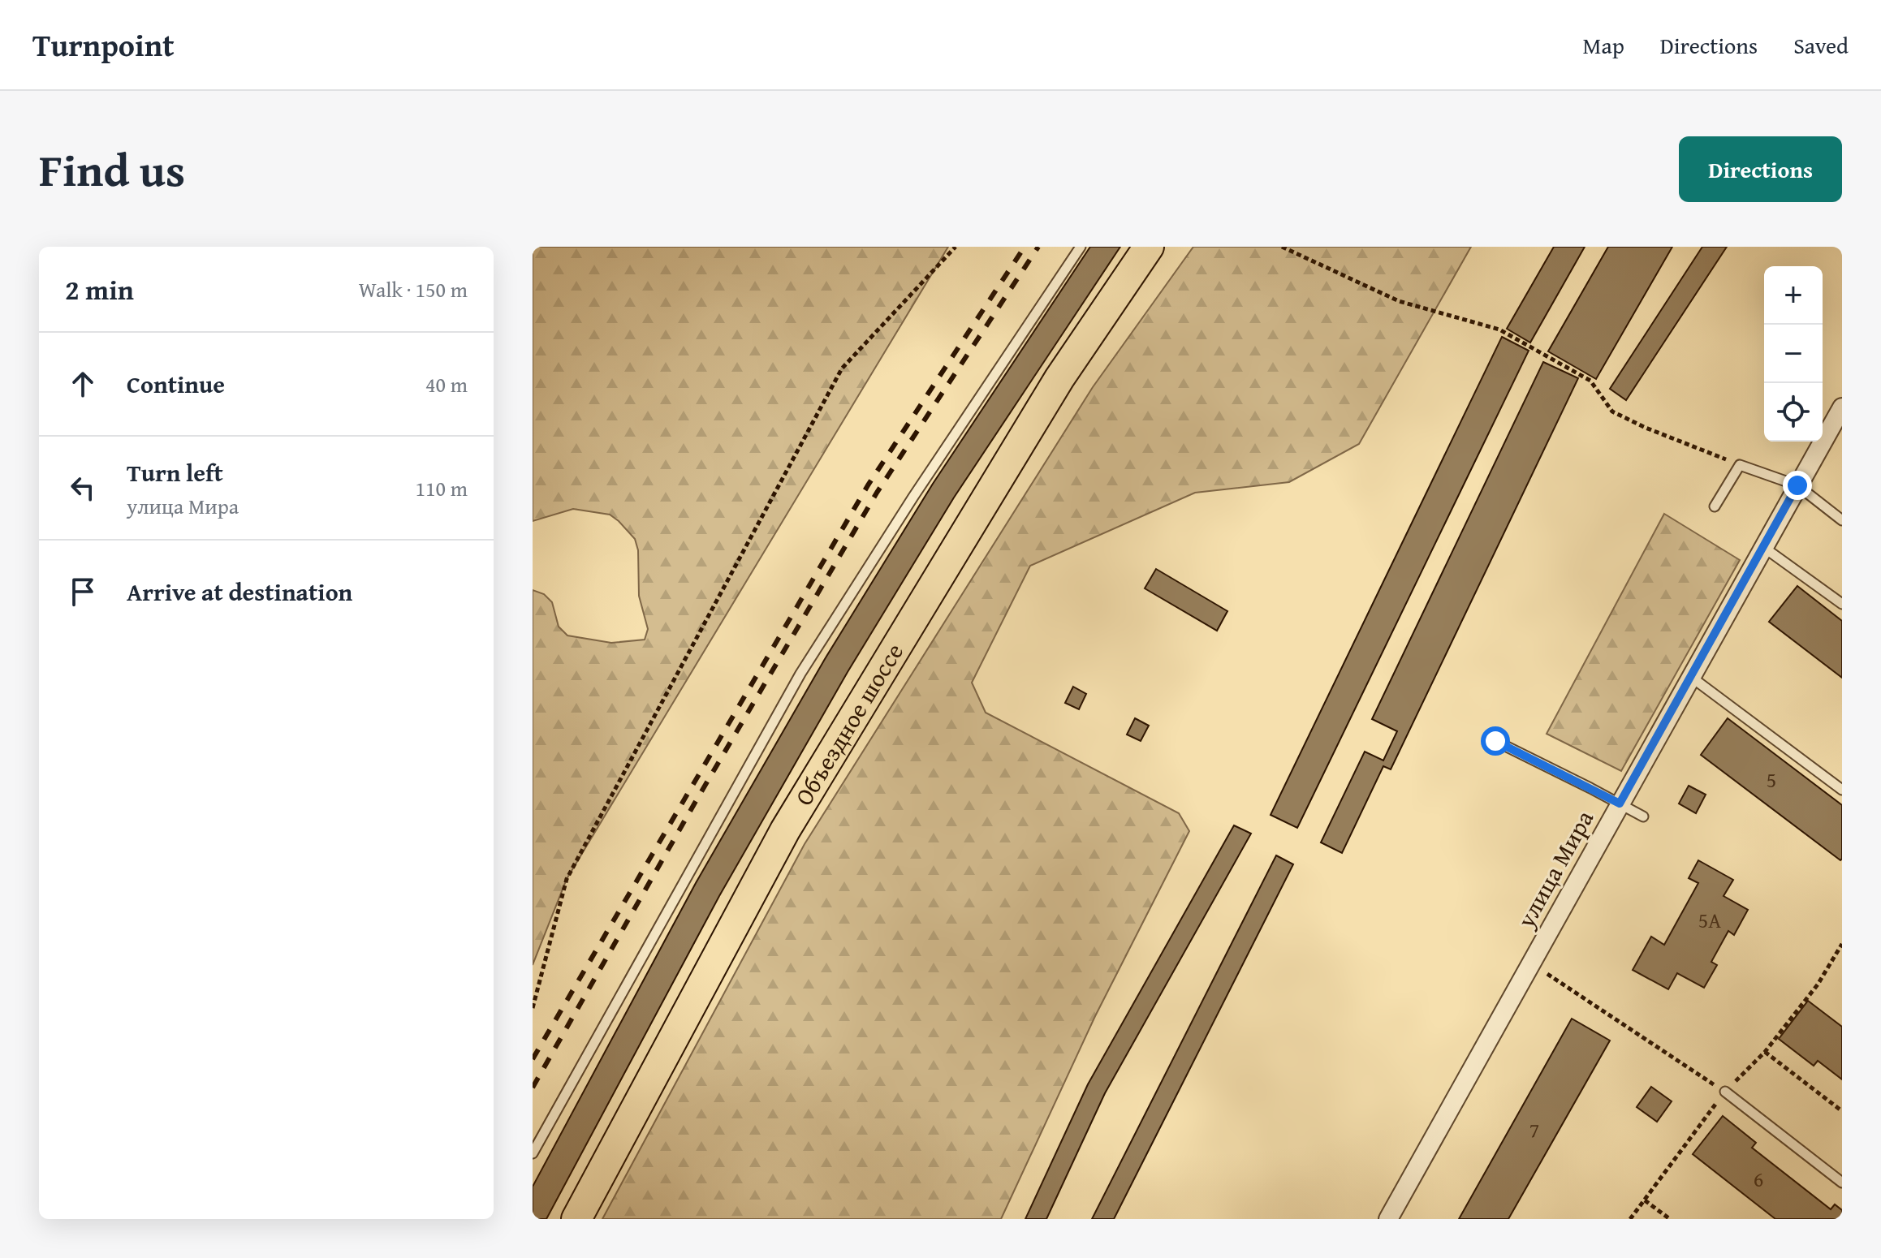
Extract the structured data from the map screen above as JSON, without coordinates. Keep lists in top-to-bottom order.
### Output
{
  "streets": {
    "main road": ["Объездное шоссе"],
    "street": ["улица Мира"]
  },
  "house_numbers": [
    "5",
    "5А",
    "7",
    "6"
  ],
  "page": {
    "header": "Turnpoint",
    "nav": ["Map", "Directions", "Saved"],
    "title": "Find us",
    "buttons": "Directions",
    "heading": ["2 min", "Walk · 150 m"],
    "map_buttons": ["+", "−"],
    "list": [
      ["Continue", "40 m"],
      ["Turn left", "улица Мира", "110 m"],
      "Arrive at destination"
    ]
  }
}
